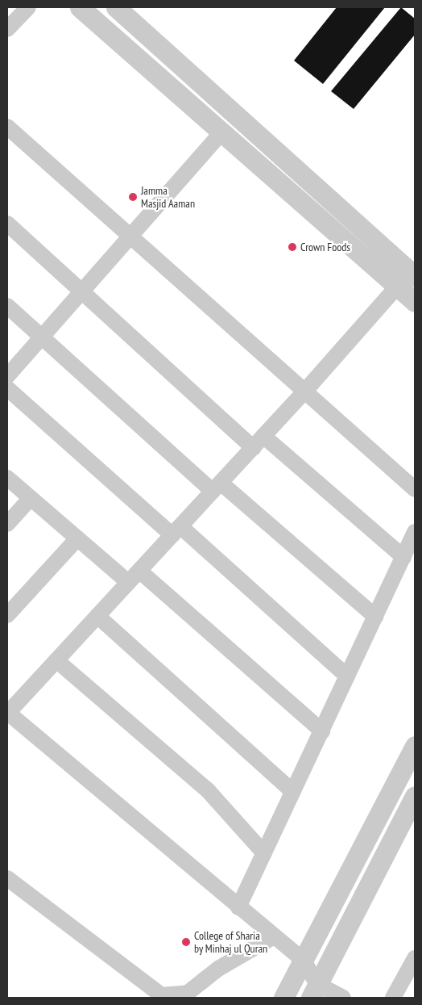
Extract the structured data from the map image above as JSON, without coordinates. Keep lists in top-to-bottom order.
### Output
{
  "places": ["Jamma Masjid Aaman", "Crown Foods", "College of Sharia by Minhaj ul Quran"]
}
